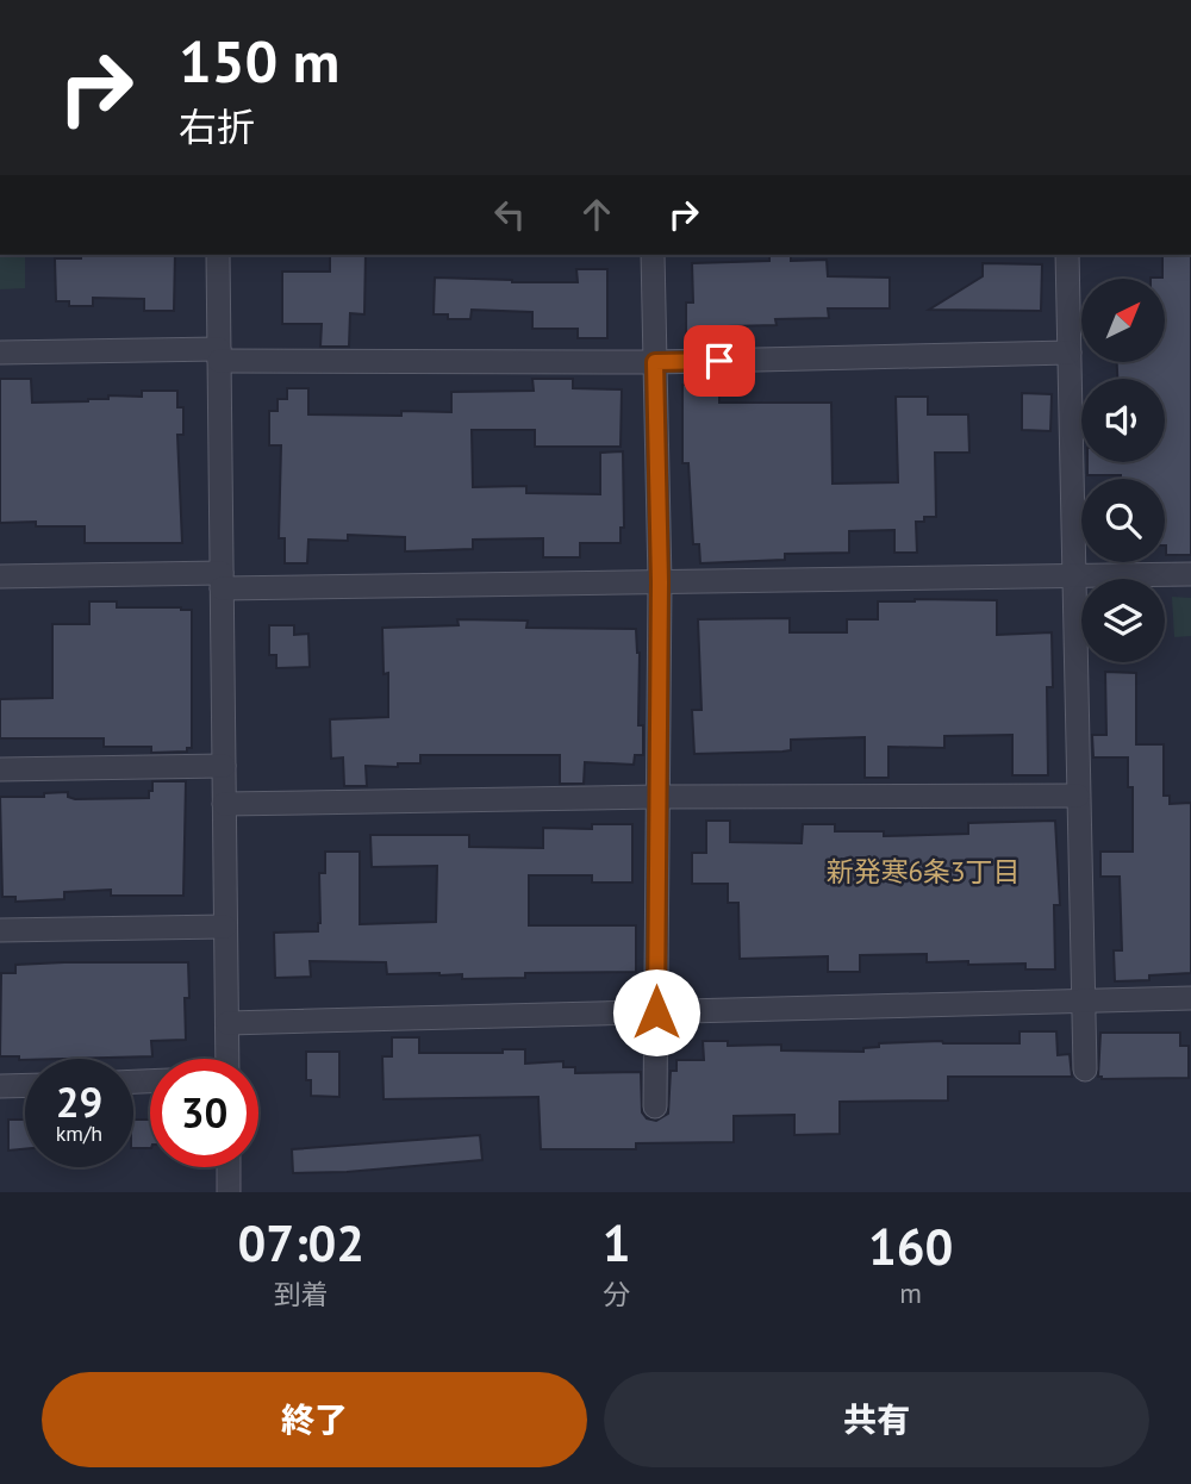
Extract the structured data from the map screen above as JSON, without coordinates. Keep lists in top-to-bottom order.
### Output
{
  "districts": ["新発寒6条3丁目"],
  "north": "top right",
  "page": {
    "turn": ["150 m", "右折"],
    "speed": "29 km/h",
    "limit": "30",
    "eta": [
      "07:02",
      "到着",
      "1",
      "分",
      "160",
      "m"
    ],
    "buttons": ["終了", "共有"]
  }
}
